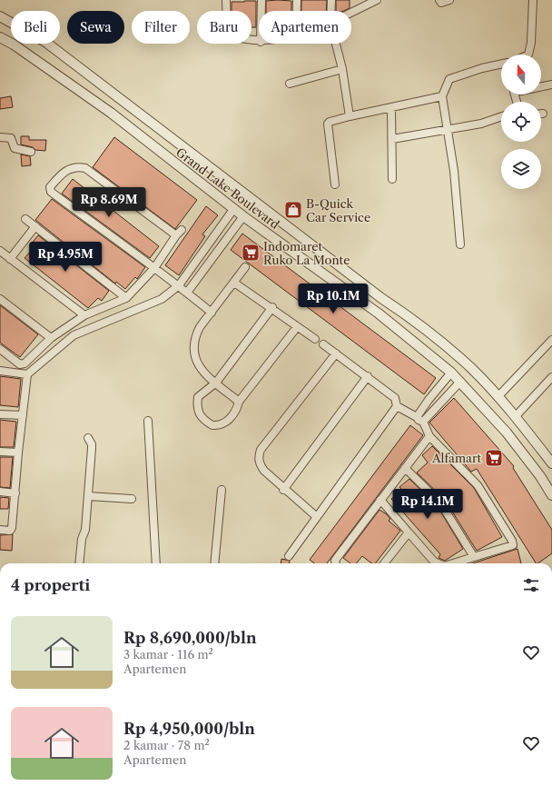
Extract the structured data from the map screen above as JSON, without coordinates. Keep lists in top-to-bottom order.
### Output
{
  "streets": {
    "street": ["Grand Lake Boulevard"]
  },
  "places": {
    "shop": ["B-Quick Car Service"],
    "supermarket": ["Indomaret Ruko La Monte", "Alfamart"]
  },
  "north": "top",
  "page": {
    "chip": [
      "Beli",
      "Sewa",
      "Filter",
      "Baru",
      "Apartemen"
    ],
    "price": [
      "Rp 8.69M",
      "Rp 4.95M",
      "Rp 10.1M",
      "Rp 14.1M"
    ],
    "heading": "4 properti",
    "list": [
      {
        "name": "Rp 8,690,000/bln",
        "note": "3 kamar · 116 m² · Apartemen"
      },
      {
        "name": "Rp 4,950,000/bln",
        "note": "2 kamar · 78 m² · Apartemen"
      }
    ]
  }
}
